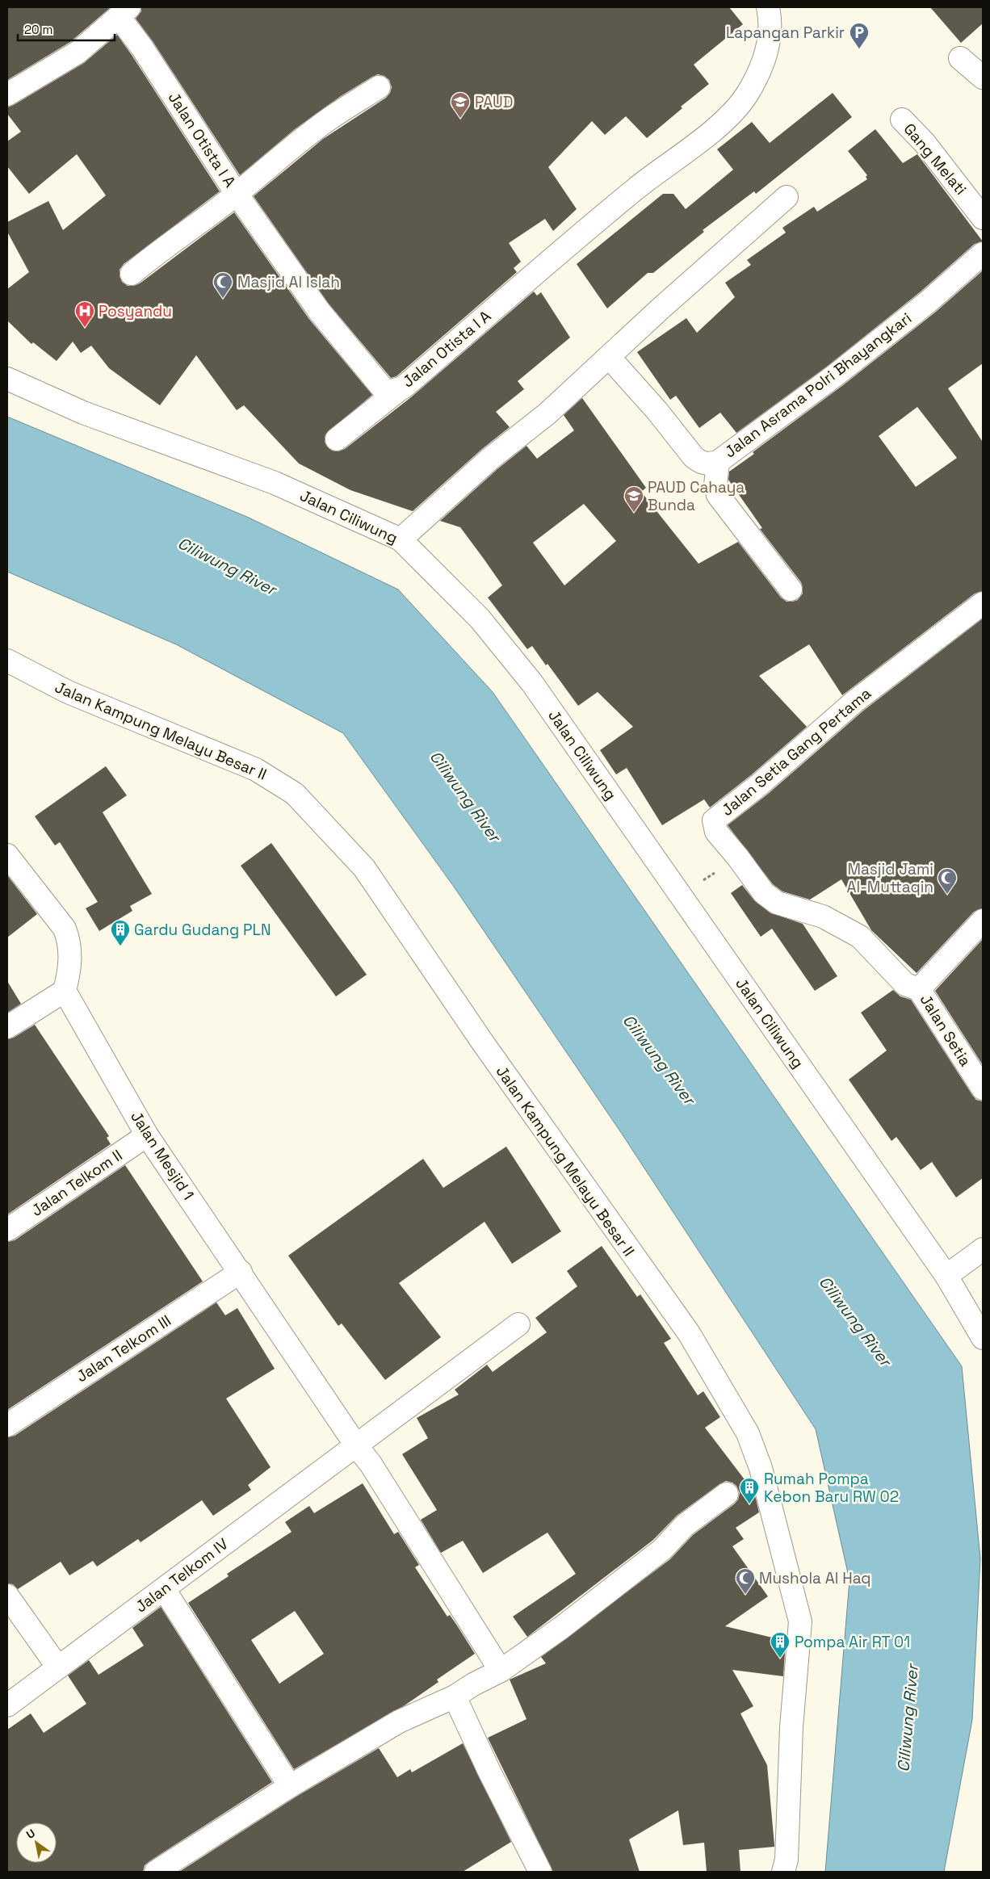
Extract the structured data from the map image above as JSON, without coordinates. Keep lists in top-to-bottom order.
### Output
{
  "streets": {
    "street": [
      "Jalan Otista I A",
      "Gang Melati",
      "Jalan Asrama Polri Bhayangkari",
      "Jalan Ciliwung",
      "Jalan Kampung Melayu Besar II",
      "Jalan Setia Gang Pertama",
      "Jalan Setia",
      "Jalan Mesjid 1",
      "Jalan Telkom II",
      "Jalan Telkom III",
      "Jalan Telkom IV"
    ]
  },
  "crossings": [
    ["Jalan Setia Gang Pertama", "Jalan Setia"],
    ["Jalan Mesjid 1", "Jalan Telkom II"],
    ["Jalan Mesjid 1", "Jalan Telkom III"],
    ["Jalan Mesjid 1", "Jalan Telkom IV"]
  ],
  "water": ["Ciliwung River"],
  "places": {
    "parking": ["Lapangan Parkir"],
    "school or university": ["PAUD", "PAUD Cahaya Bunda"],
    "mosque": ["Masjid Al Islah", "Masjid Jami Al-Muttaqin", "Mushola Al Haq"],
    "hospital": ["Posyandu"],
    "building": ["Gardu Gudang PLN", "Rumah Pompa Kebon Baru RW 02", "Pompa Air RT 01"]
  },
  "scale_bar": "20 m",
  "north": "top left"
}
